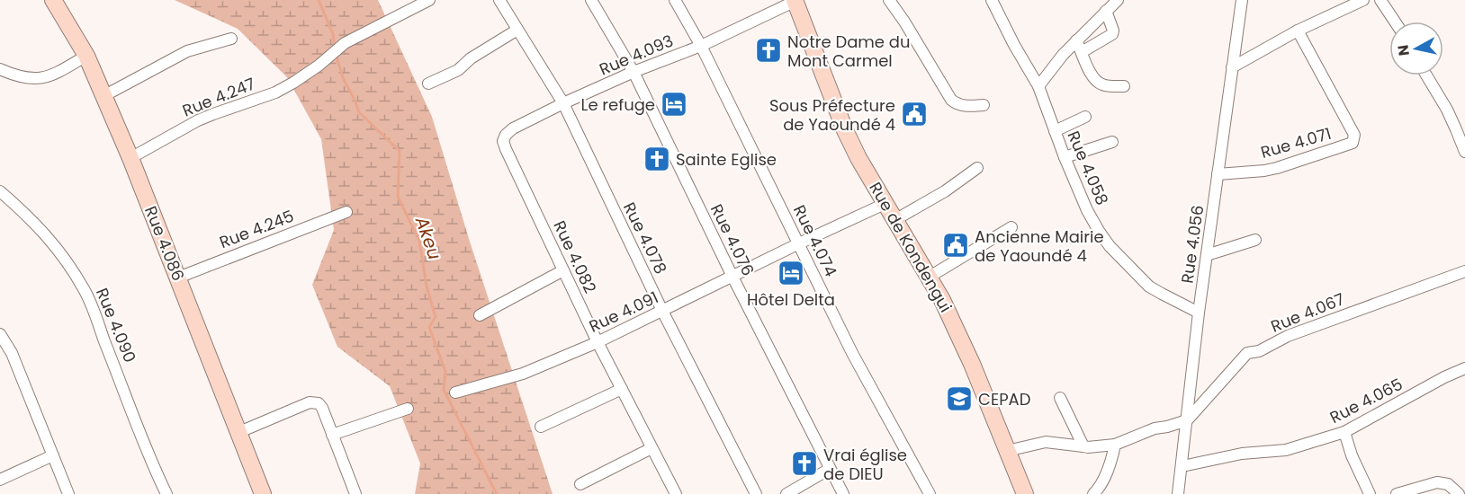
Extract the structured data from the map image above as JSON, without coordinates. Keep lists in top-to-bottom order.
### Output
{
  "streets": {
    "main road": ["Rue 4.086", "Rue de Kondengui"],
    "street": [
      "Rue 4.093",
      "Rue 4.247",
      "Rue 4.071",
      "Rue 4.058",
      "Rue 4.245",
      "Rue 4.078",
      "Rue 4.076",
      "Rue 4.074",
      "Rue 4.056",
      "Rue 4.082",
      "Rue 4.091",
      "Rue 4.067",
      "Rue 4.090",
      "Rue 4.065"
    ]
  },
  "crossings": [
    ["Rue 4.093", "Rue 4.078"],
    ["Rue 4.093", "Rue 4.076"],
    ["Rue 4.093", "Rue 4.074"],
    ["Rue 4.093", "Rue de Kondengui"],
    ["Rue 4.093", "Rue 4.082"],
    ["Rue 4.247", "Rue 4.086"],
    ["Rue 4.071", "Rue 4.056"],
    ["Rue 4.058", "Rue 4.056"],
    ["Rue 4.245", "Rue 4.086"],
    ["Rue 4.078", "Rue 4.091"],
    ["Rue 4.076", "Rue 4.091"],
    ["Rue 4.074", "Rue 4.091"],
    ["Rue 4.056", "Rue 4.067"],
    ["Rue 4.056", "Rue 4.065"],
    ["Rue de Kondengui", "Rue 4.091"],
    ["Rue 4.082", "Rue 4.091"]
  ],
  "water": ["Akeu"],
  "places": {
    "church": ["Notre Dame du Mont Carmel", "Sainte Eglise", "Vrai église de DIEU"],
    "hotel": ["Le refuge", "Hôtel Delta"],
    "public building": ["Sous Préfecture de Yaoundé 4", "Ancienne Mairie de Yaoundé 4"],
    "school or university": ["CEPAD"]
  },
  "north": "left"
}
